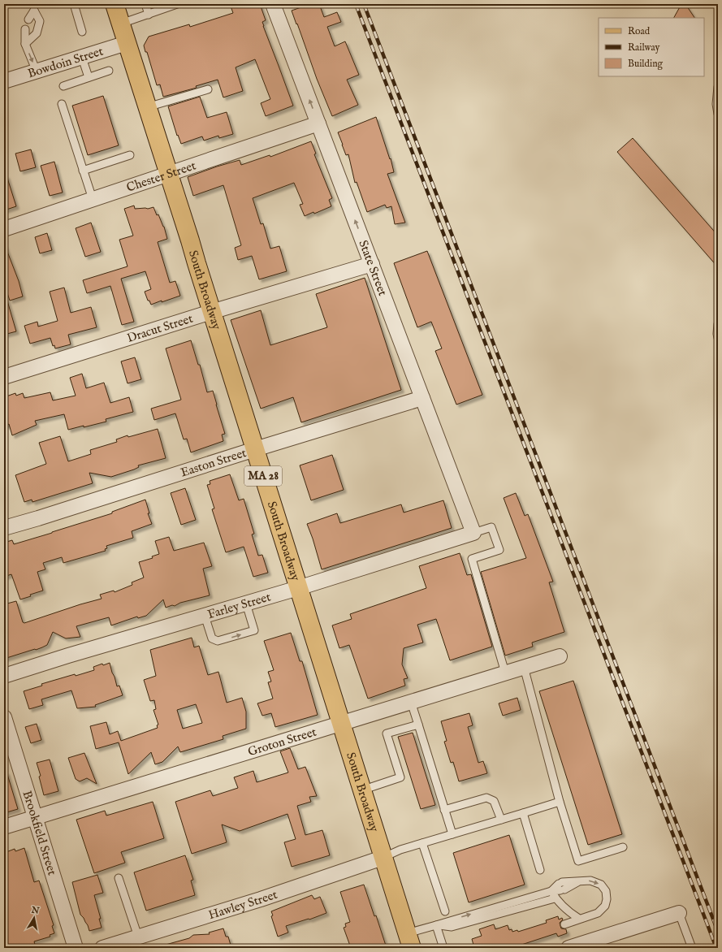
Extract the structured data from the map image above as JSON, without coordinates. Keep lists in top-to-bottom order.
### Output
{
  "streets": {
    "main road": ["South Broadway", "MA 28"],
    "street": [
      "Bowdoin Street",
      "Chester Street",
      "State Street",
      "Dracut Street",
      "Easton Street",
      "Farley Street",
      "Groton Street",
      "Brookfield Street",
      "Hawley Street"
    ]
  },
  "crossings": [
    ["Bowdoin Street", "South Broadway"],
    ["Chester Street", "State Street"],
    ["Chester Street", "South Broadway"],
    ["State Street", "Dracut Street"],
    ["State Street", "Easton Street"],
    ["State Street", "Farley Street"],
    ["South Broadway", "Dracut Street"],
    ["South Broadway", "Easton Street"],
    ["South Broadway", "Farley Street"],
    ["South Broadway", "Groton Street"],
    ["South Broadway", "Hawley Street"],
    ["Groton Street", "Brookfield Street"]
  ],
  "one_way": ["State Street"],
  "legend": ["Road", "Railway", "Building"],
  "north": "top"
}
